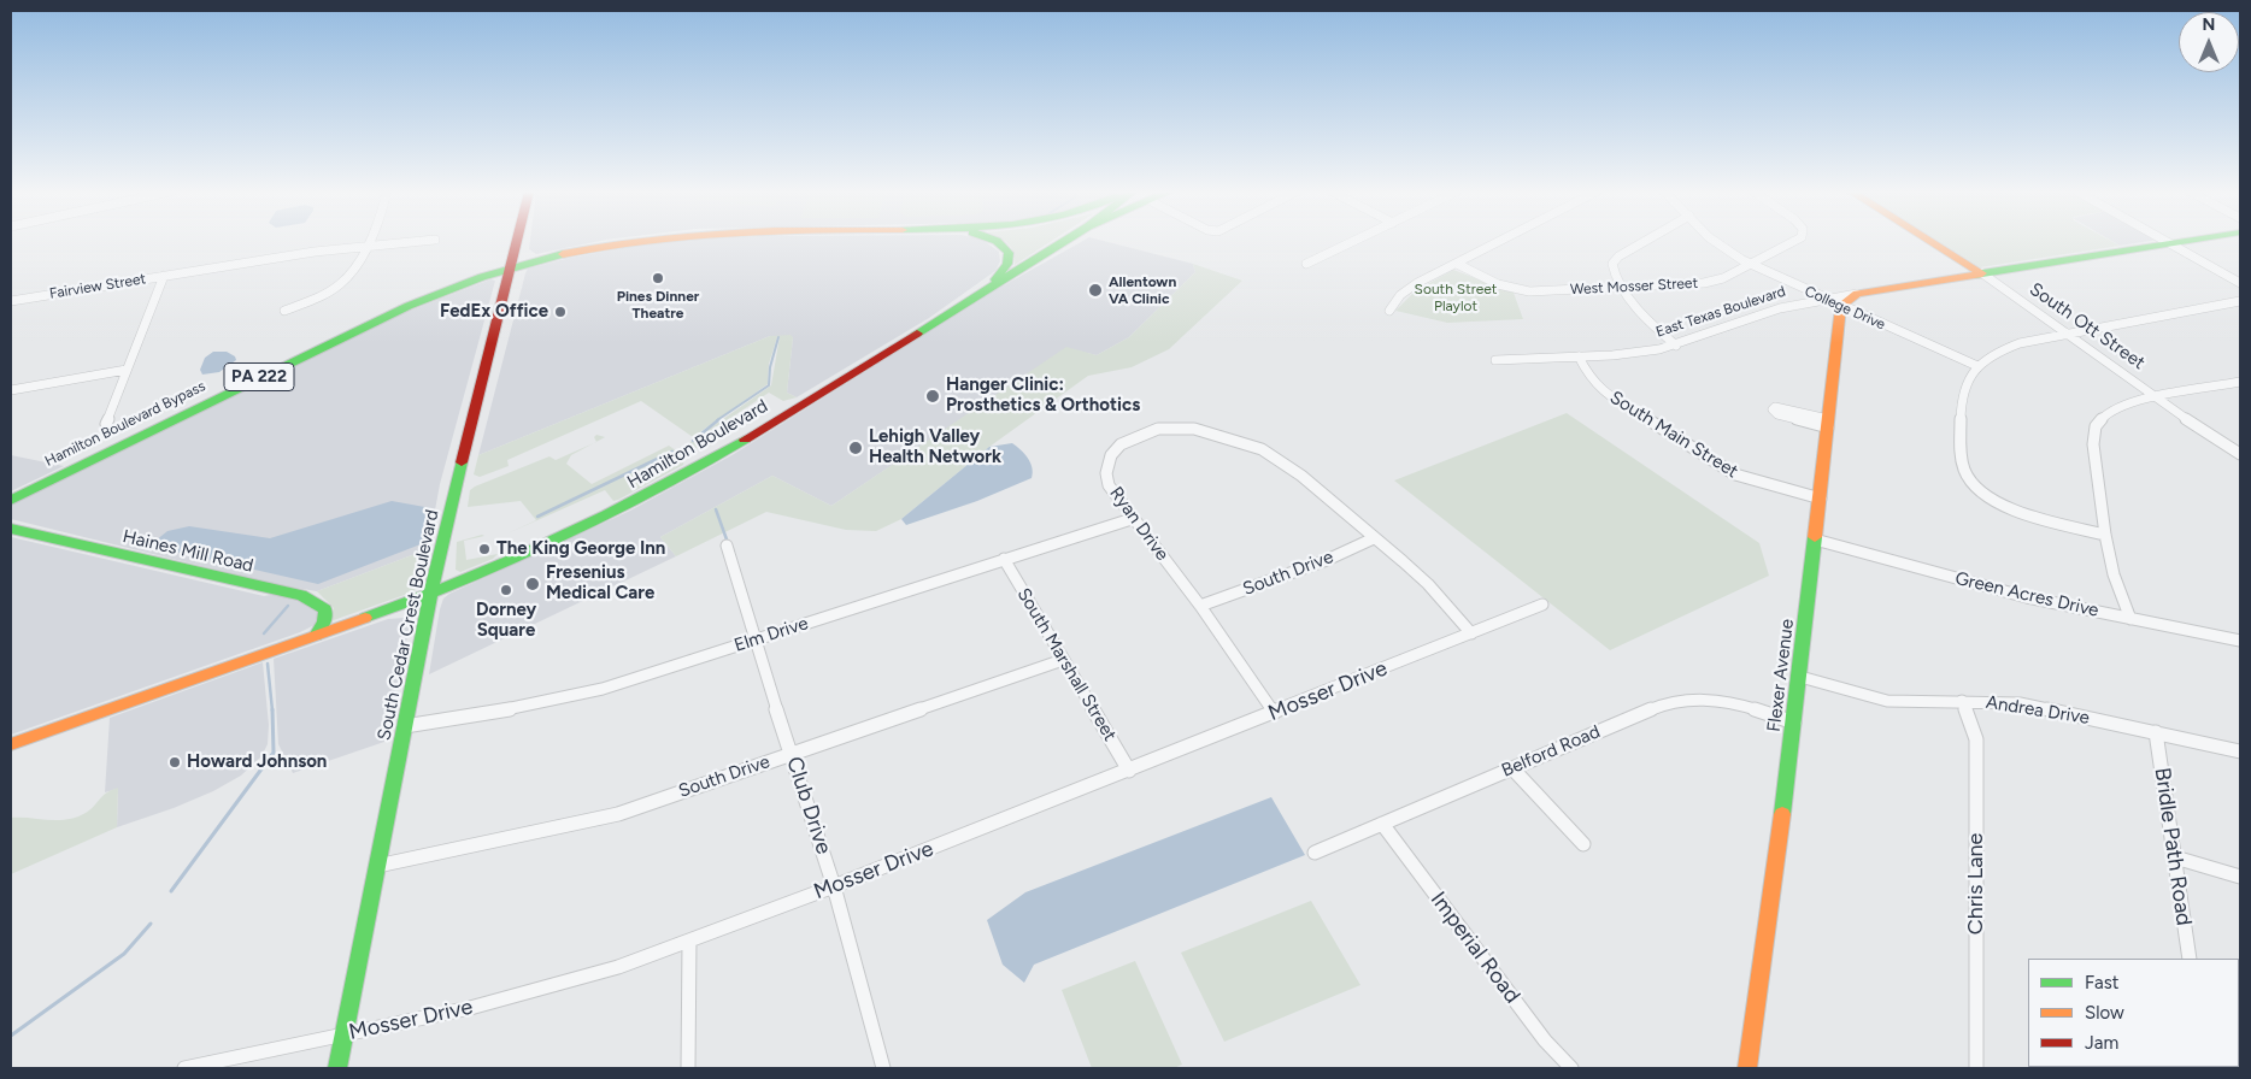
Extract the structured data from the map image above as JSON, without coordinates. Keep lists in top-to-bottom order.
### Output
{
  "streets": {
    "main road": [
      "East Texas Boulevard",
      "South Ott Street",
      "PA 222",
      "Hamilton Boulevard Bypass",
      "Hamilton Boulevard",
      "Haines Mill Road",
      "South Cedar Crest Boulevard",
      "Flexer Avenue"
    ],
    "street": [
      "Fairview Street",
      "West Mosser Street",
      "College Drive",
      "South Main Street",
      "Ryan Drive",
      "South Drive",
      "Green Acres Drive",
      "Elm Drive",
      "South Marshall Street",
      "Mosser Drive",
      "Andrea Drive",
      "Belford Road",
      "Club Drive",
      "Bridle Path Road",
      "Chris Lane",
      "Imperial Road"
    ]
  },
  "crossings": [
    ["West Mosser Street", "College Drive"],
    ["College Drive", "East Texas Boulevard"],
    ["College Drive", "Flexer Avenue"],
    ["East Texas Boulevard", "South Ott Street"],
    ["East Texas Boulevard", "South Main Street"],
    ["Hamilton Boulevard Bypass", "South Cedar Crest Boulevard"],
    ["South Main Street", "Flexer Avenue"],
    ["Hamilton Boulevard", "Haines Mill Road"],
    ["Hamilton Boulevard", "South Cedar Crest Boulevard"],
    ["Ryan Drive", "South Drive"],
    ["Ryan Drive", "Elm Drive"],
    ["Ryan Drive", "Mosser Drive"],
    ["South Drive", "South Cedar Crest Boulevard"],
    ["South Drive", "South Marshall Street"],
    ["South Drive", "Club Drive"],
    ["Green Acres Drive", "Flexer Avenue"],
    ["South Cedar Crest Boulevard", "Elm Drive"],
    ["South Cedar Crest Boulevard", "Mosser Drive"],
    ["Elm Drive", "South Marshall Street"],
    ["Elm Drive", "Club Drive"],
    ["South Marshall Street", "Mosser Drive"],
    ["Flexer Avenue", "Andrea Drive"],
    ["Flexer Avenue", "Belford Road"],
    ["Mosser Drive", "Club Drive"],
    ["Andrea Drive", "Bridle Path Road"],
    ["Andrea Drive", "Chris Lane"],
    ["Belford Road", "Imperial Road"]
  ],
  "parks": ["South Street Playlot"],
  "places": [
    "Pines Dinner Theatre",
    "Allentown VA Clinic",
    "FedEx Office",
    "Hanger Clinic: Prosthetics & Orthotics",
    "Lehigh Valley Health Network",
    "The King George Inn",
    "Fresenius Medical Care",
    "Dorney Square",
    "Howard Johnson"
  ],
  "legend": ["Fast", "Slow", "Jam"],
  "north": "top"
}
